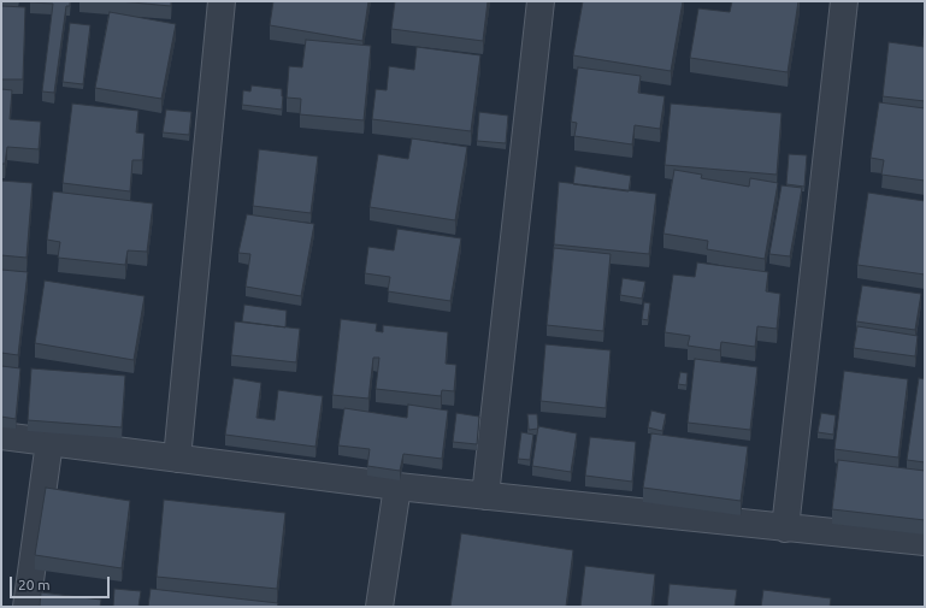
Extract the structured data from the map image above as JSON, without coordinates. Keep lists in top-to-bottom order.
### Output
{
  "scale_bar": "20 m"
}
